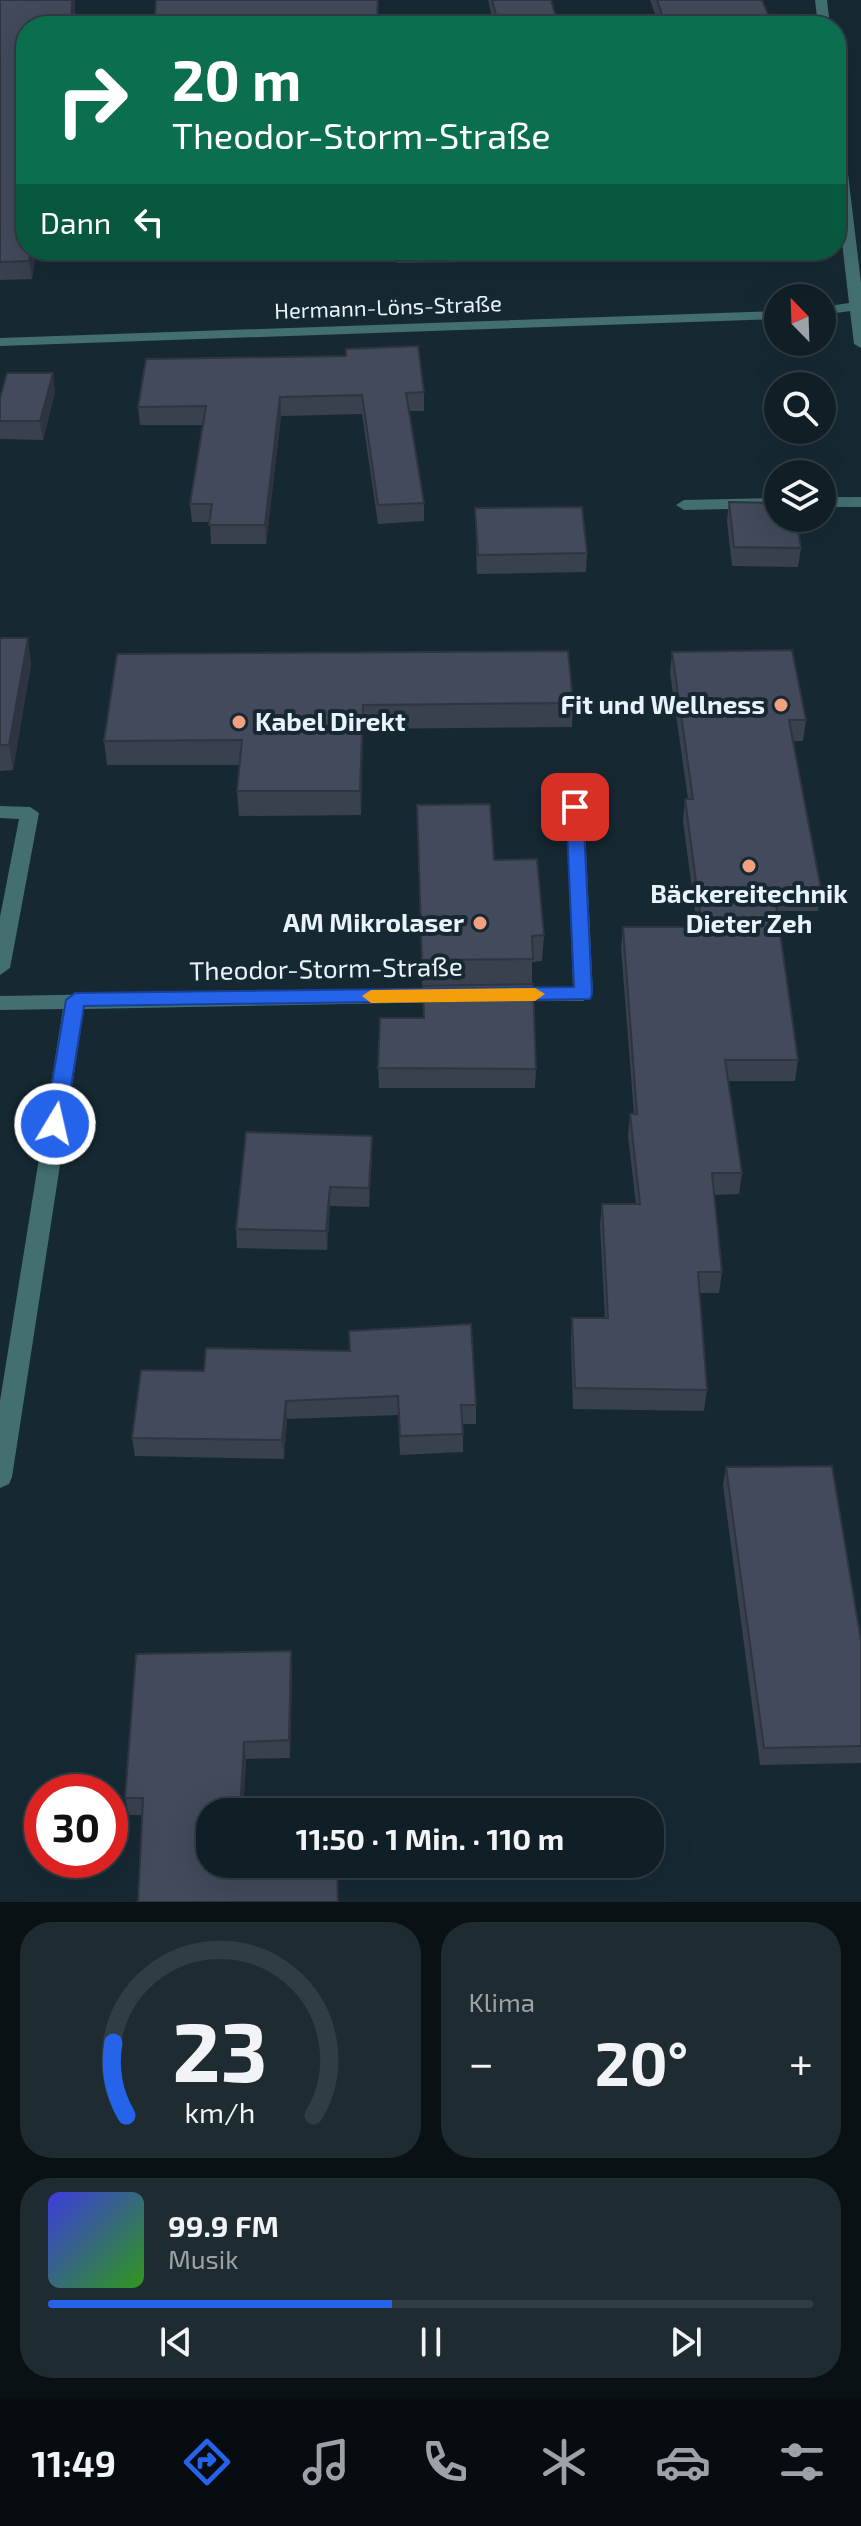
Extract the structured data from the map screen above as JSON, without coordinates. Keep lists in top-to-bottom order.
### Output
{
  "streets": {
    "street": ["Hermann-Löns-Straße", "Theodor-Storm-Straße"]
  },
  "places": [
    "Fit und Wellness",
    "Kabel Direkt",
    "Bäckereitechnik Dieter Zeh",
    "AM Mikrolaser"
  ],
  "north": "top left",
  "page": {
    "turn": ["20 m", "Theodor-Storm-Straße"],
    "then": "Dann",
    "limit": "30",
    "trip": "11:50 · 1 Min. · 110 m",
    "tile": "Klima",
    "heat": ["−", "20°", "+"],
    "song": ["99.9 FM", "Musik"],
    "tabs": "11:49",
    "gauge": ["23", "km/h"]
  }
}
